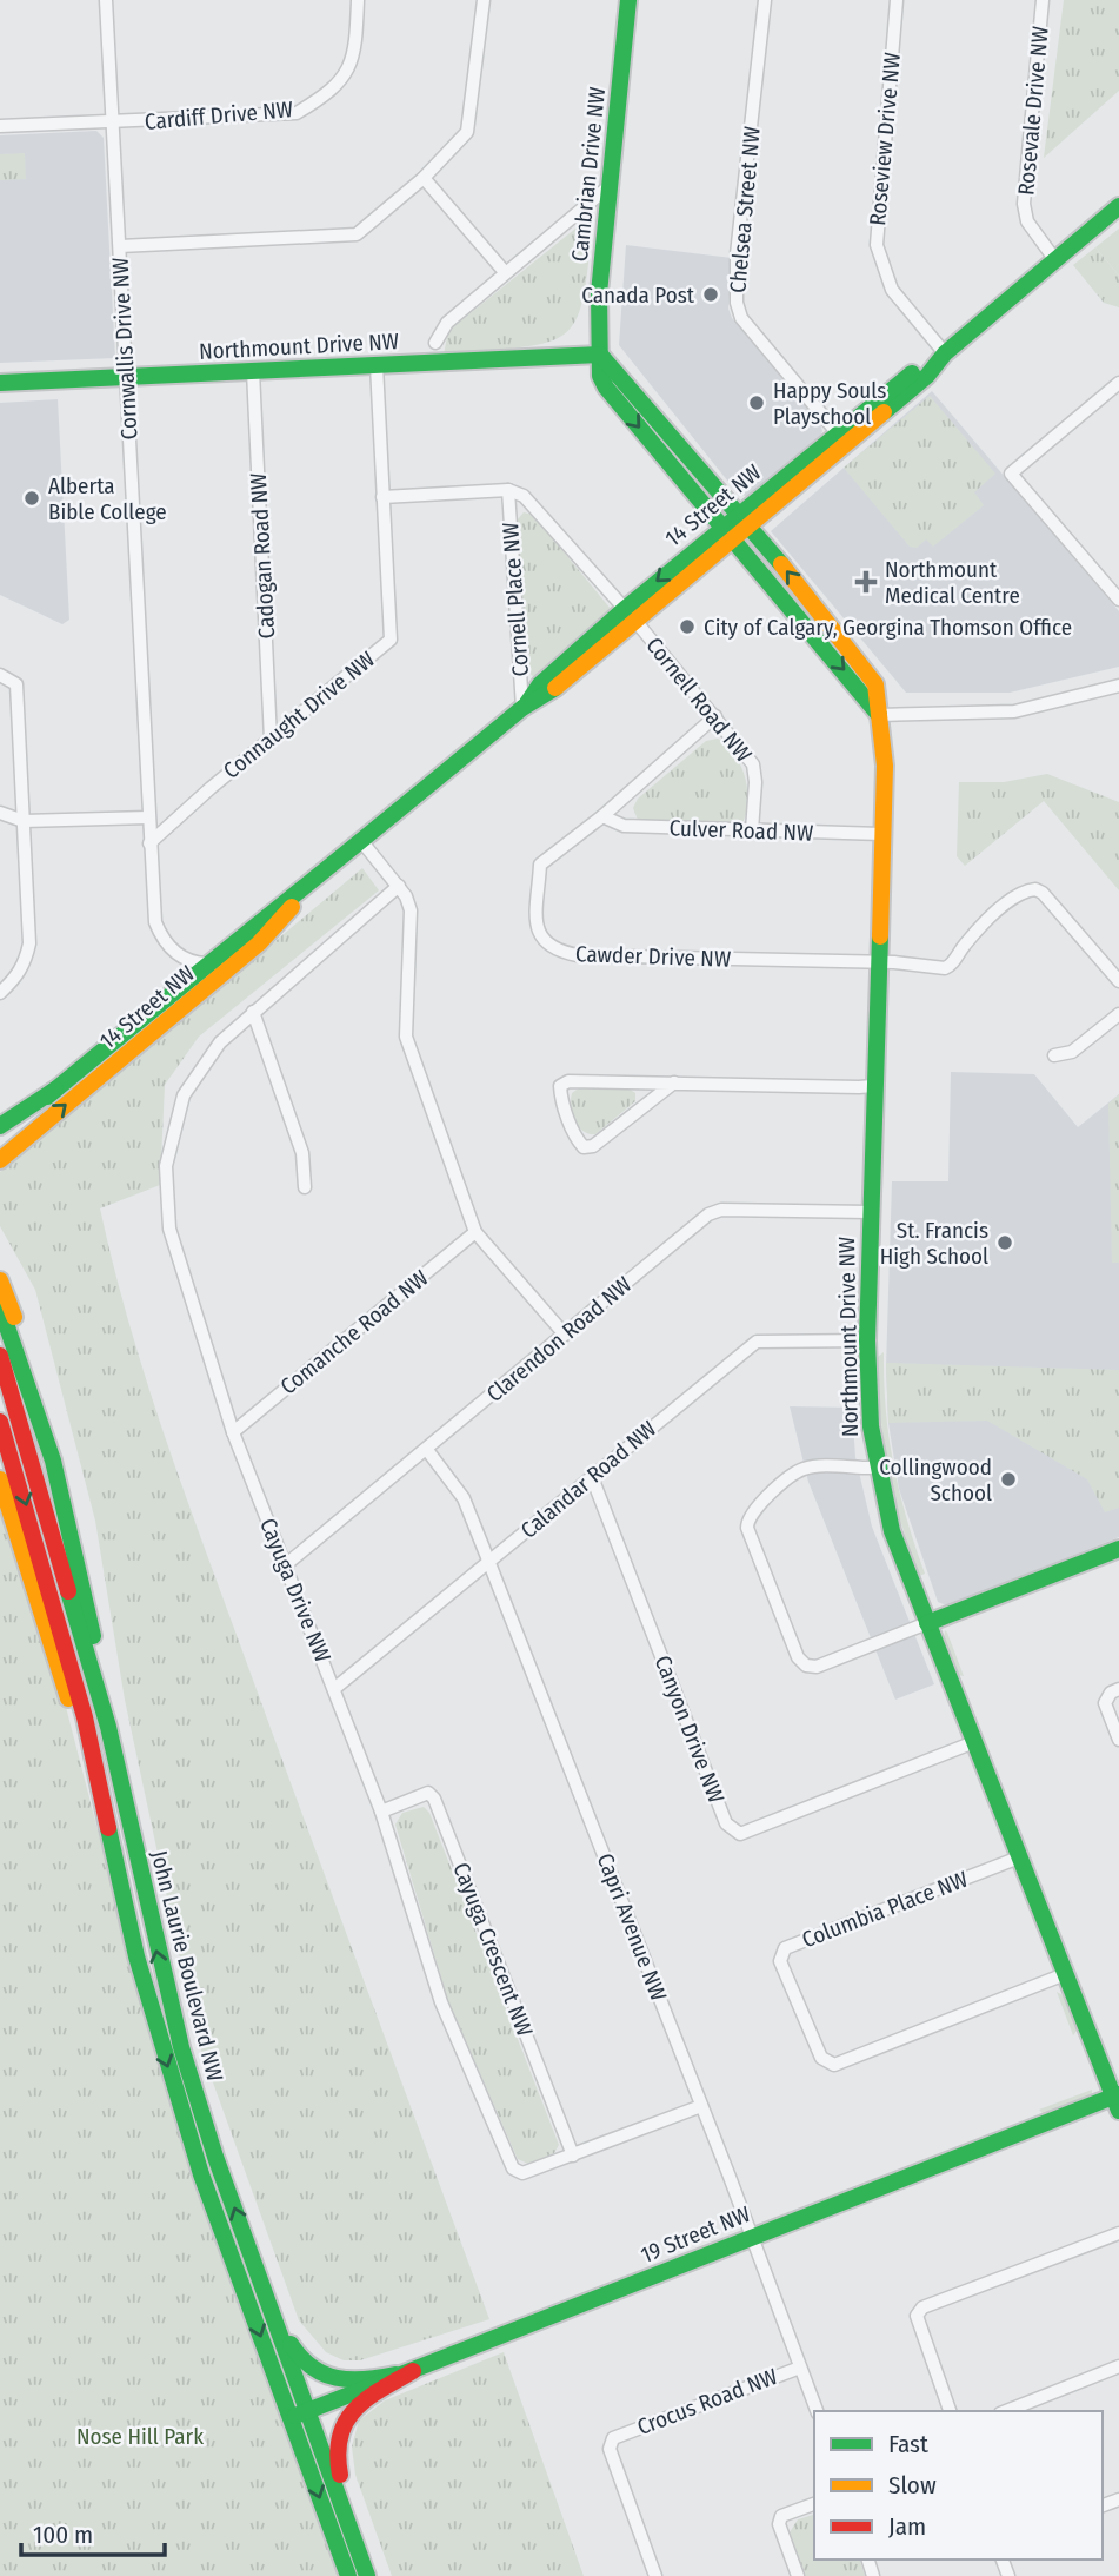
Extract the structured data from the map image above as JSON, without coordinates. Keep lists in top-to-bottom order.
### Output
{
  "streets": {
    "main road": [
      "Cambrian Drive NW",
      "Northmount Drive NW",
      "14 Street NW",
      "John Laurie Boulevard NW",
      "19 Street NW"
    ],
    "street": [
      "Rosevale Drive NW",
      "Cardiff Drive NW",
      "Roseview Drive NW",
      "Chelsea Street NW",
      "Cornwallis Drive NW",
      "Cadogan Road NW",
      "Cornell Place NW",
      "Cornell Road NW",
      "Connaught Drive NW",
      "Culver Road NW",
      "Cawder Drive NW",
      "Comanche Road NW",
      "Clarendon Road NW",
      "Calandar Road NW",
      "Cayuga Drive NW",
      "Canyon Drive NW",
      "Columbia Place NW",
      "Capri Avenue NW",
      "Cayuga Crescent NW",
      "Crocus Road NW"
    ]
  },
  "crossings": [
    ["Rosevale Drive NW", "14 Street NW"],
    ["Cardiff Drive NW", "Cornwallis Drive NW"],
    ["Roseview Drive NW", "14 Street NW"],
    ["Cambrian Drive NW", "Northmount Drive NW"],
    ["Chelsea Street NW", "14 Street NW"],
    ["Northmount Drive NW", "Cornwallis Drive NW"],
    ["Northmount Drive NW", "14 Street NW"],
    ["Northmount Drive NW", "Cadogan Road NW"],
    ["Northmount Drive NW", "Connaught Drive NW"],
    ["Northmount Drive NW", "Culver Road NW"],
    ["Northmount Drive NW", "Cawder Drive NW"],
    ["Northmount Drive NW", "Clarendon Road NW"],
    ["Northmount Drive NW", "Calandar Road NW"],
    ["Northmount Drive NW", "Canyon Drive NW"],
    ["Northmount Drive NW", "Columbia Place NW"],
    ["Northmount Drive NW", "19 Street NW"],
    ["Cornwallis Drive NW", "14 Street NW"],
    ["Cornwallis Drive NW", "Connaught Drive NW"],
    ["14 Street NW", "Cornell Place NW"],
    ["14 Street NW", "Cornell Road NW"],
    ["Cadogan Road NW", "Connaught Drive NW"],
    ["Cornell Place NW", "Cornell Road NW"],
    ["Cornell Road NW", "Culver Road NW"],
    ["Cornell Road NW", "Cawder Drive NW"],
    ["Culver Road NW", "Cawder Drive NW"],
    ["Comanche Road NW", "Cayuga Drive NW"],
    ["Clarendon Road NW", "Cayuga Drive NW"],
    ["Clarendon Road NW", "Capri Avenue NW"],
    ["Calandar Road NW", "Cayuga Drive NW"],
    ["Calandar Road NW", "Canyon Drive NW"],
    ["Calandar Road NW", "Capri Avenue NW"],
    ["Cayuga Drive NW", "Capri Avenue NW"],
    ["Cayuga Drive NW", "Cayuga Crescent NW"],
    ["Capri Avenue NW", "19 Street NW"],
    ["Capri Avenue NW", "Crocus Road NW"],
    ["John Laurie Boulevard NW", "19 Street NW"]
  ],
  "parks": ["Nose Hill Park"],
  "places": {
    "other": [
      "Canada Post",
      "Happy Souls Playschool",
      "Alberta Bible College",
      "City of Calgary, Georgina Thomson Office",
      "St. Francis High School",
      "Collingwood School"
    ],
    "health": ["Northmount Medical Centre"]
  },
  "legend": ["Fast", "Slow", "Jam"],
  "scale_bar": "100 m"
}
